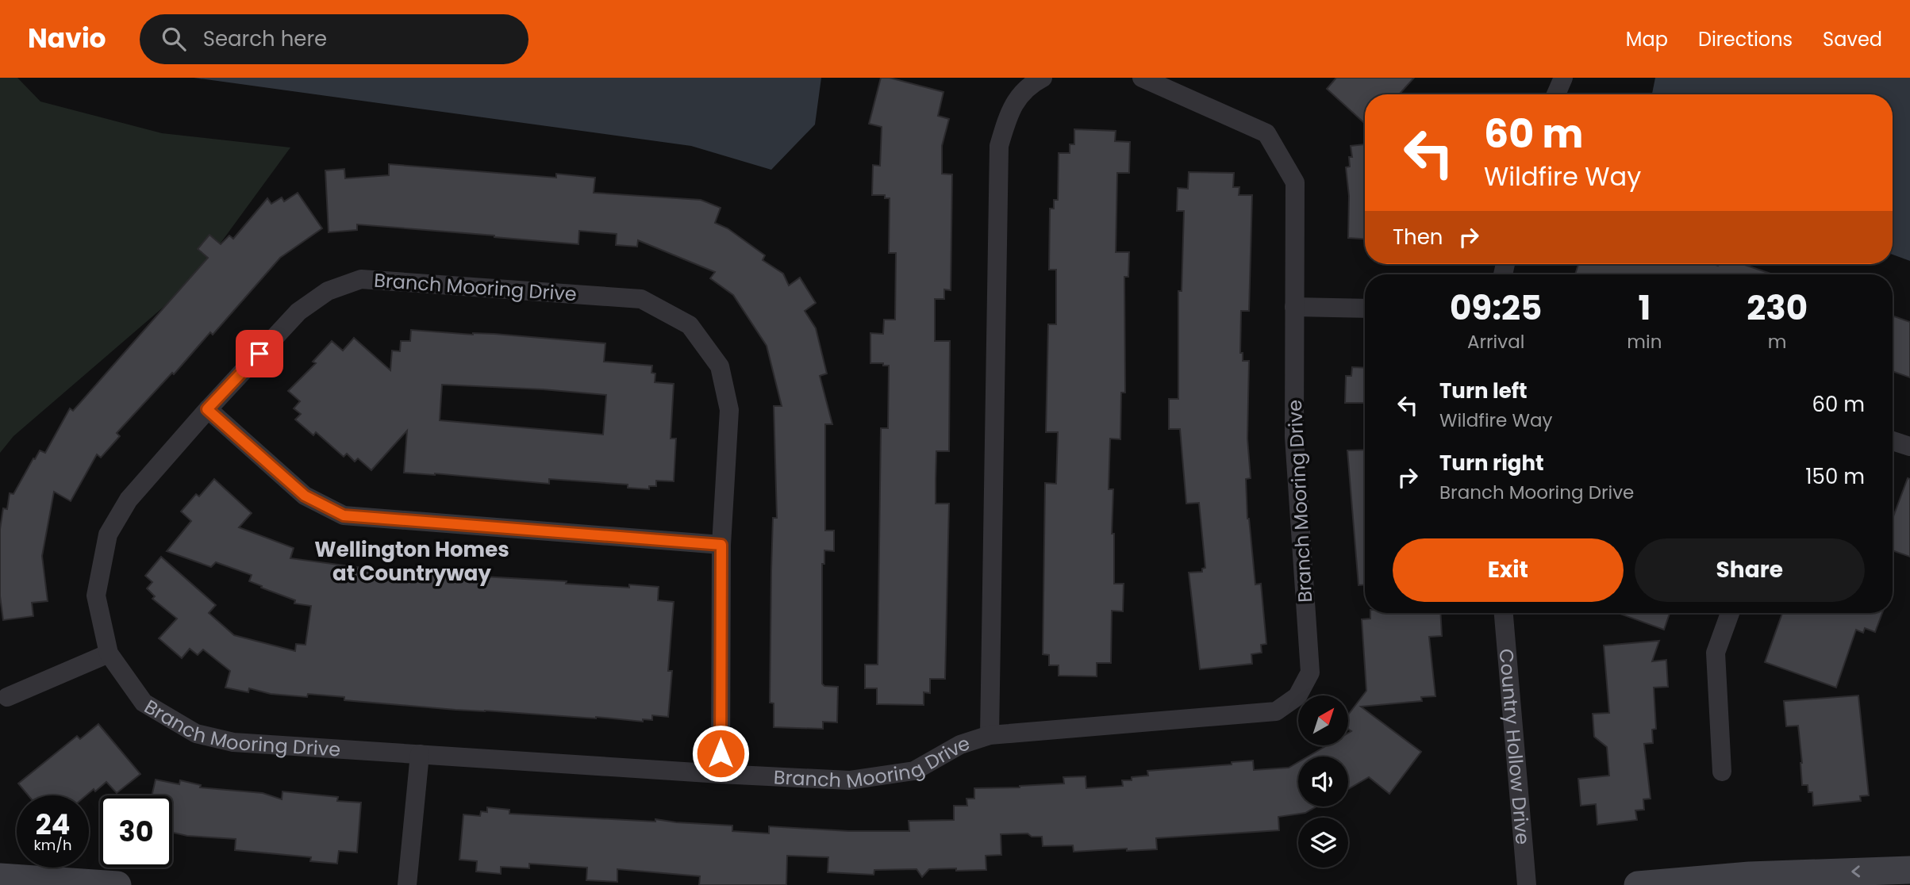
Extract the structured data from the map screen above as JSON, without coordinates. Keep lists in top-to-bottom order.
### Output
{
  "streets": {
    "street": ["Branch Mooring Drive", "Country Hollow Drive"]
  },
  "districts": ["Wellington Homes at Countryway"],
  "north": "top right",
  "page": {
    "header": "Navio",
    "search": "Search here",
    "nav": ["Map", "Directions", "Saved"],
    "turn": ["60 m", "Wildfire Way"],
    "then": "Then",
    "eta": [
      "09:25",
      "Arrival",
      "1",
      "min",
      "230",
      "m"
    ],
    "list": [
      {
        "name": "Turn left",
        "note": "Wildfire Way",
        "value": "60 m"
      },
      {
        "name": "Turn right",
        "note": "Branch Mooring Drive",
        "value": "150 m"
      }
    ],
    "buttons": ["Exit", "Share"],
    "speed": "24 km/h",
    "limit": "30"
  }
}
